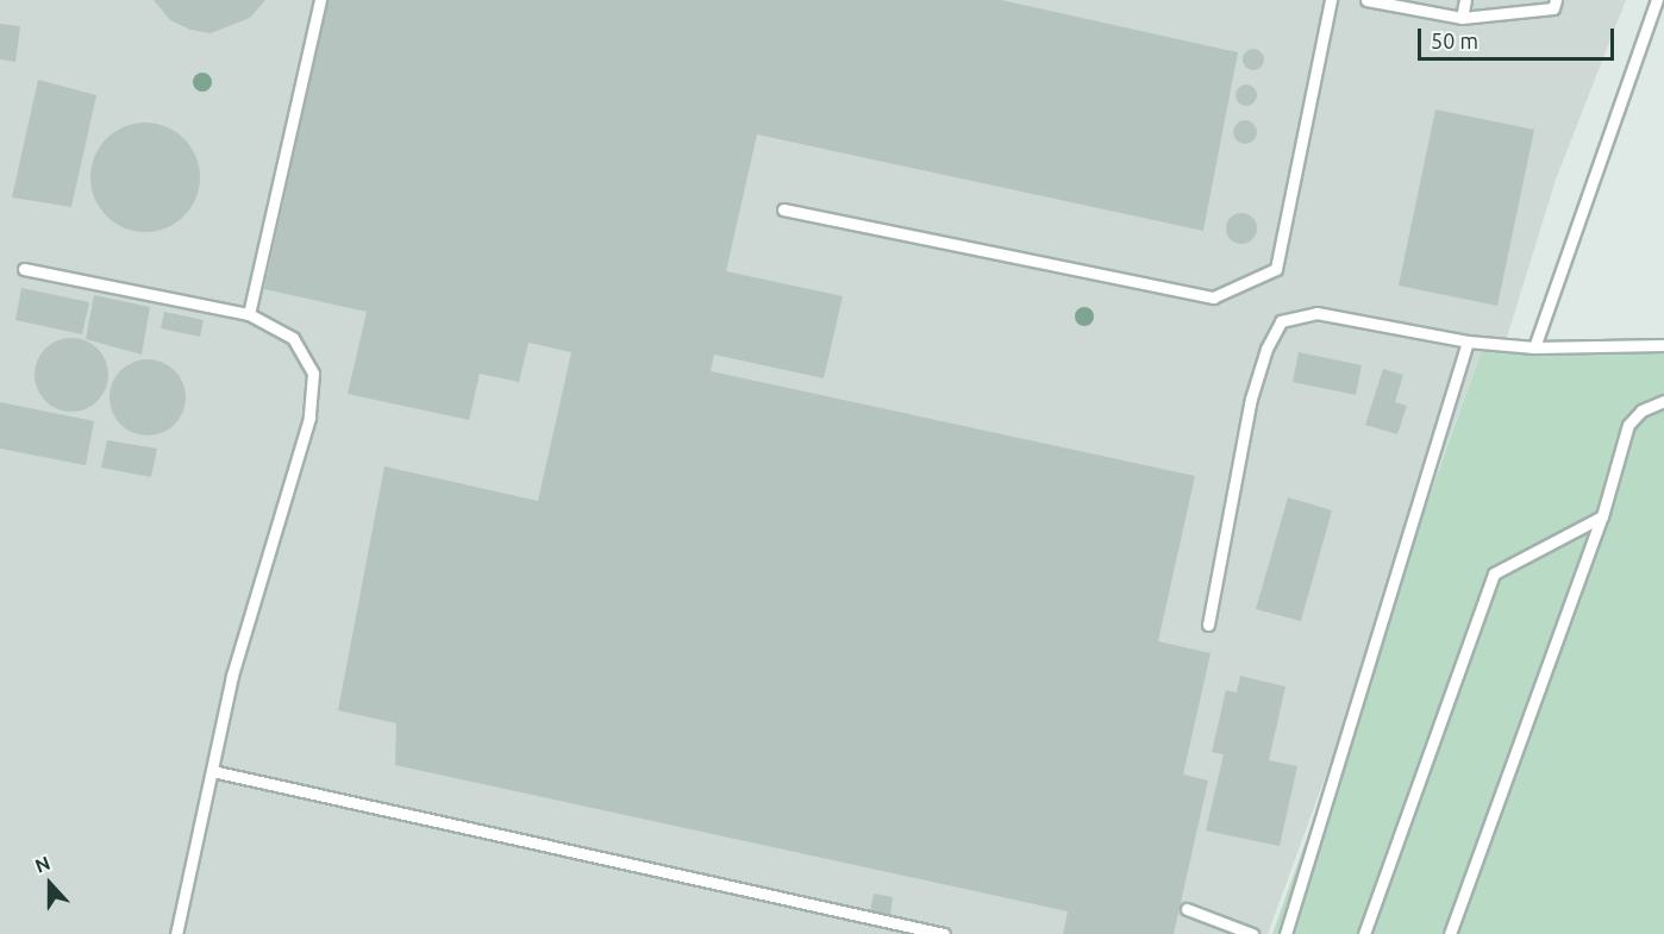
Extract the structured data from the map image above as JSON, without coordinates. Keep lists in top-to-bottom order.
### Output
{
  "scale_bar": "50 m",
  "north": "top"
}
